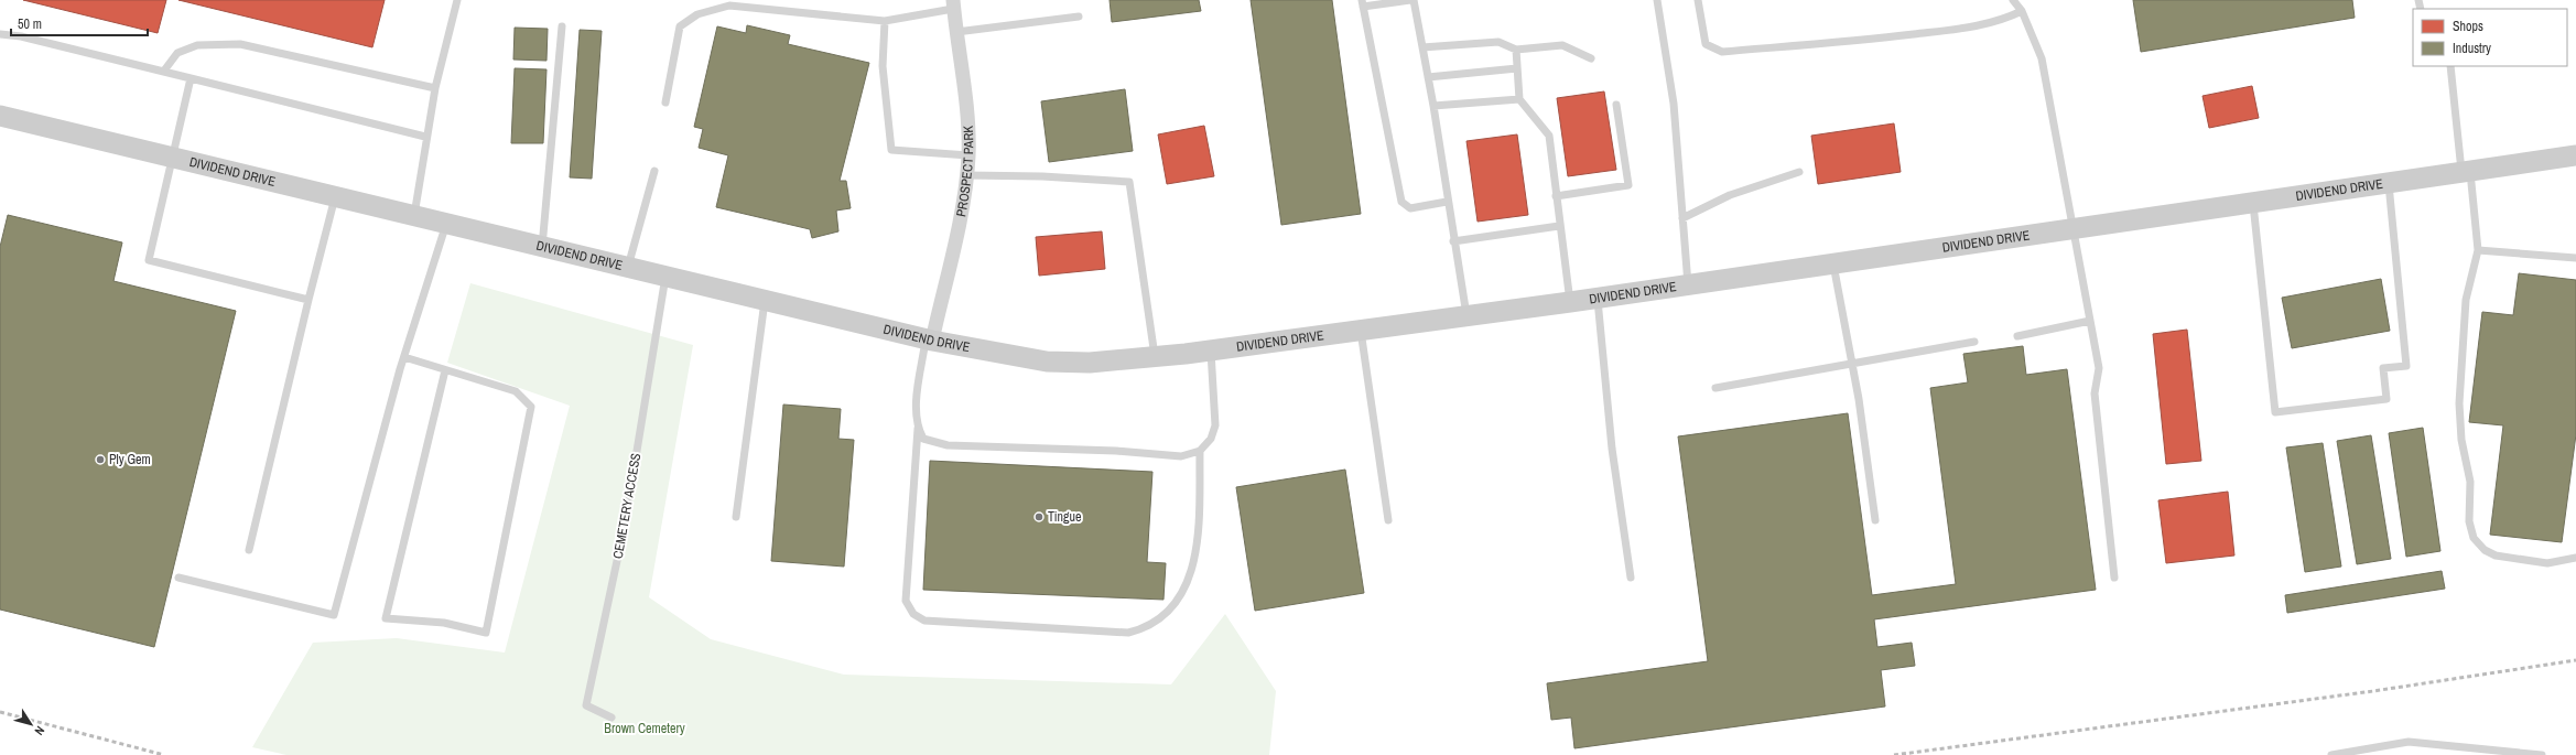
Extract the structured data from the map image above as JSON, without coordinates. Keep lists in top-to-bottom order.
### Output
{
  "streets": {
    "street": ["DIVIDEND DRIVE", "PROSPECT PARK"],
    "lane": ["CEMETERY ACCESS"]
  },
  "crossings": [
    ["DIVIDEND DRIVE", "PROSPECT PARK"],
    ["DIVIDEND DRIVE", "CEMETERY ACCESS"]
  ],
  "parks": ["Brown Cemetery"],
  "places": ["Ply Gem", "Tingue"],
  "legend": ["Shops", "Industry"],
  "scale_bar": "50 m",
  "north": "bottom right"
}
